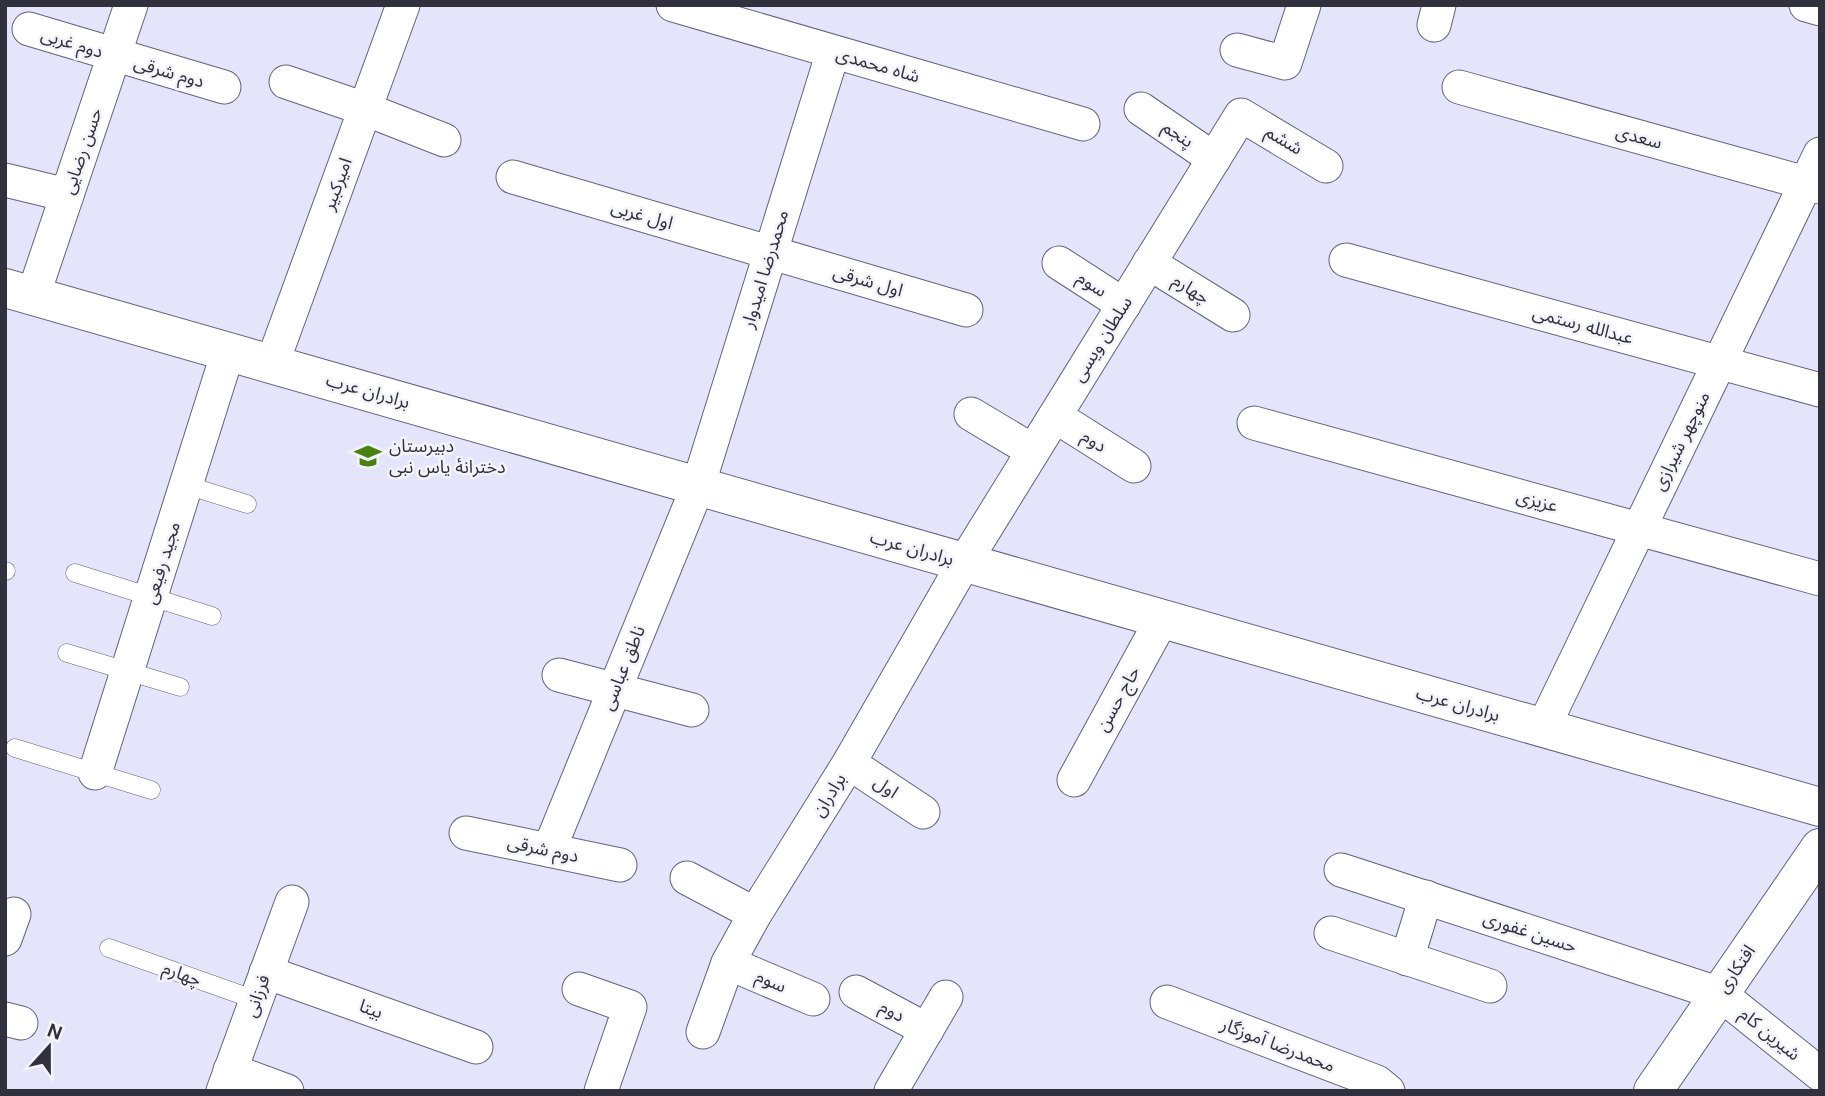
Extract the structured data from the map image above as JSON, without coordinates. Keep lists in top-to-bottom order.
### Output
{
  "streets": {
    "street": [
      "دوم غربی",
      "شاه محمدی",
      "دوم شرقی",
      "پنجم",
      "سعدی",
      "ششم",
      "حسن رضایی",
      "امیرکبیر",
      "اول غربی",
      "محمدرضا امیدوار",
      "اول شرقی",
      "سوم",
      "چهارم",
      "عبدالله رستمی",
      "سلطان ویسی",
      "برادران عرب",
      "دوم",
      "منوچهر شیرازی",
      "عزیزی",
      "مجید رفیعی",
      "ناطق عباسی",
      "حاج حسن",
      "اول",
      "برادران",
      "حسین غفوری",
      "افتکاری",
      "فرزانی",
      "بیتا",
      "شیرین کام",
      "محمدرضا آموزگار"
    ]
  },
  "crossings": [
    ["دوم غربی", "دوم شرقی"],
    ["دوم غربی", "حسن رضایی"],
    ["شاه محمدی", "محمدرضا امیدوار"],
    ["دوم شرقی", "حسن رضایی"],
    ["دوم شرقی", "ناطق عباسی"],
    ["پنجم", "سلطان ویسی"],
    ["سعدی", "منوچهر شیرازی"],
    ["ششم", "سلطان ویسی"],
    ["حسن رضایی", "برادران عرب"],
    ["امیرکبیر", "برادران عرب"],
    ["اول غربی", "محمدرضا امیدوار"],
    ["اول غربی", "اول شرقی"],
    ["محمدرضا امیدوار", "اول شرقی"],
    ["محمدرضا امیدوار", "برادران عرب"],
    ["محمدرضا امیدوار", "ناطق عباسی"],
    ["سوم", "سلطان ویسی"],
    ["سوم", "برادران"],
    ["چهارم", "سلطان ویسی"],
    ["چهارم", "فرزانی"],
    ["چهارم", "بیتا"],
    ["عبدالله رستمی", "منوچهر شیرازی"],
    ["سلطان ویسی", "برادران عرب"],
    ["سلطان ویسی", "دوم"],
    ["سلطان ویسی", "برادران"],
    ["برادران عرب", "منوچهر شیرازی"],
    ["برادران عرب", "مجید رفیعی"],
    ["برادران عرب", "ناطق عباسی"],
    ["برادران عرب", "حاج حسن"],
    ["برادران عرب", "برادران"],
    ["منوچهر شیرازی", "عزیزی"],
    ["اول", "برادران"],
    ["حسین غفوری", "افتکاری"],
    ["حسین غفوری", "شیرین کام"],
    ["افتکاری", "شیرین کام"],
    ["فرزانی", "بیتا"]
  ],
  "places": {
    "school or university": ["دبیرستان دخترانهٔ یاس نبی"]
  },
  "north": "top"
}
